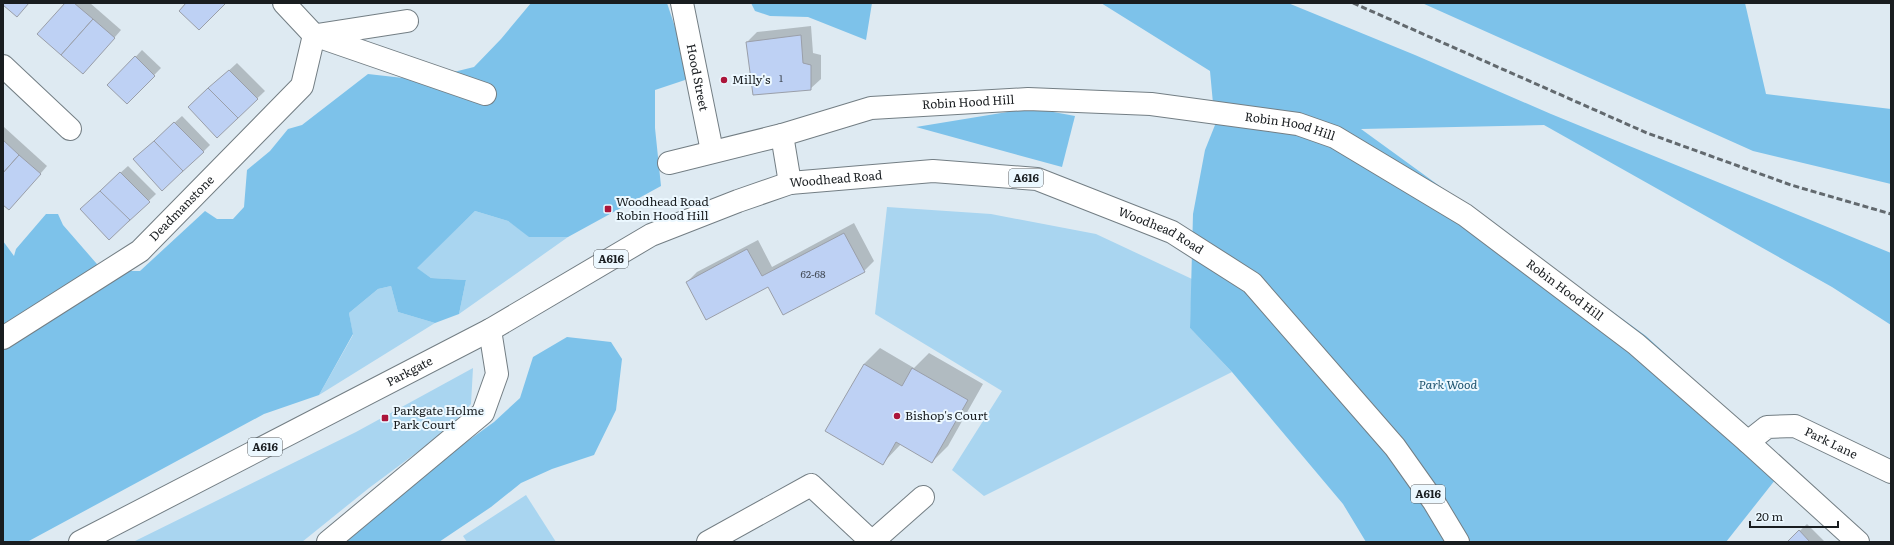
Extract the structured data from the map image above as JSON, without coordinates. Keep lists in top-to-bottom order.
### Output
{
  "streets": {
    "street": [
      "Hood Street",
      "Robin Hood Hill",
      "A616",
      "Woodhead Road",
      "Deadmanstone",
      "Parkgate",
      "Park Lane"
    ]
  },
  "crossings": [
    ["Hood Street", "Robin Hood Hill"],
    ["Robin Hood Hill", "Park Lane"],
    ["Woodhead Road", "Parkgate"]
  ],
  "parks": ["Park Wood"],
  "places": {
    "other": ["Milly's", "Bishop's Court"],
    "transit": ["Woodhead Road Robin Hood Hill", "Parkgate Holme Park Court"]
  },
  "house_numbers": ["1", "62-68"],
  "scale_bar": "20 m"
}
